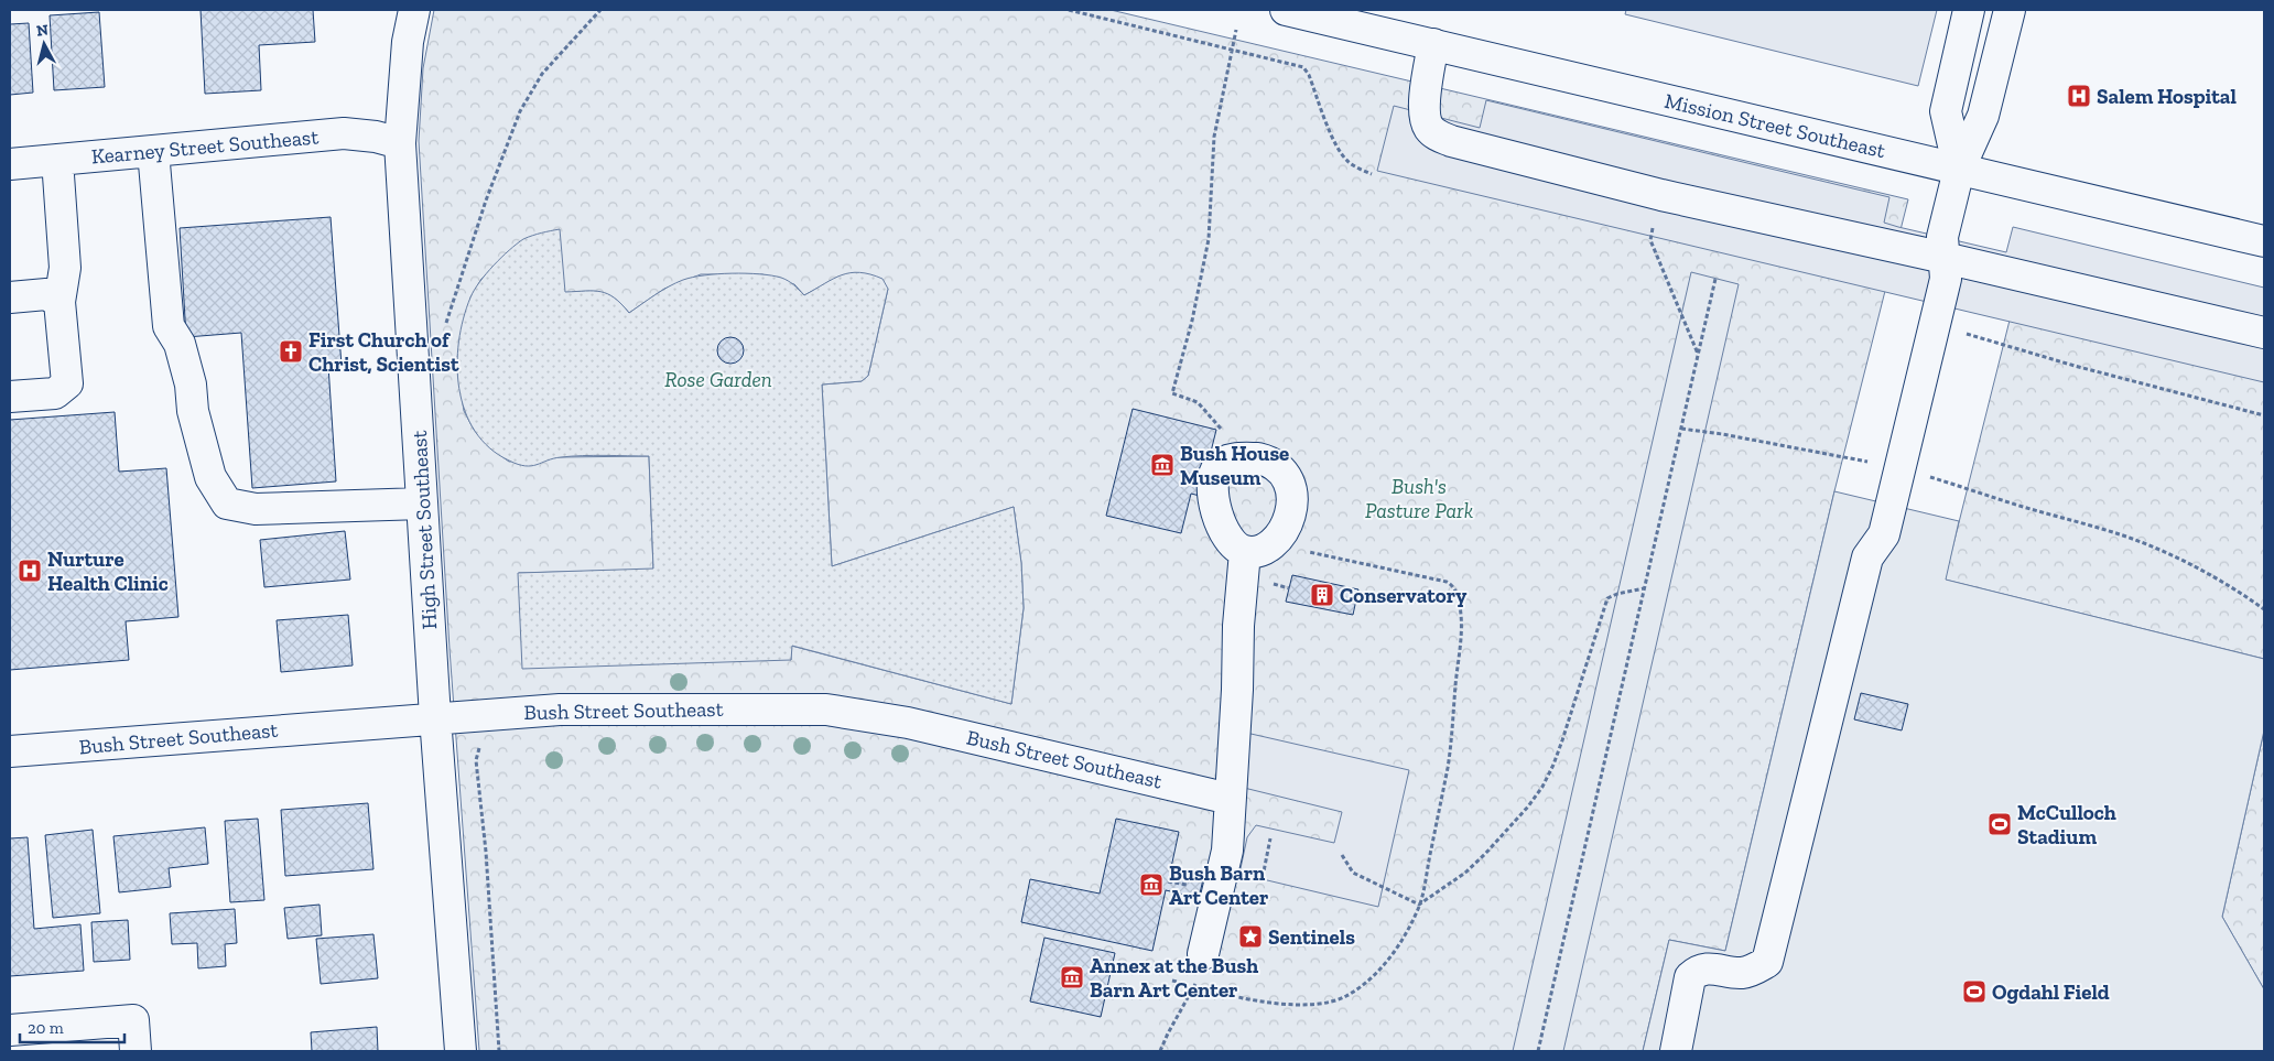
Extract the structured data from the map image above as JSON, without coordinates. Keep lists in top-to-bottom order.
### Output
{
  "streets": {
    "street": [
      "Mission Street Southeast",
      "Kearney Street Southeast",
      "High Street Southeast",
      "Bush Street Southeast"
    ]
  },
  "crossings": [
    ["Kearney Street Southeast", "High Street Southeast"],
    ["High Street Southeast", "Bush Street Southeast"]
  ],
  "parks": ["Rose Garden", "Bush's Pasture Park"],
  "places": {
    "hospital": ["Salem Hospital", "Nurture Health Clinic"],
    "church": ["First Church of Christ, Scientist"],
    "museum": ["Bush House Museum", "Bush Barn Art Center", "Annex at the Bush Barn Art Center"],
    "building": ["Conservatory"],
    "sports": ["McCulloch Stadium", "Ogdahl Field"],
    "place": ["Sentinels"]
  },
  "scale_bar": "20 m",
  "north": "top"
}
